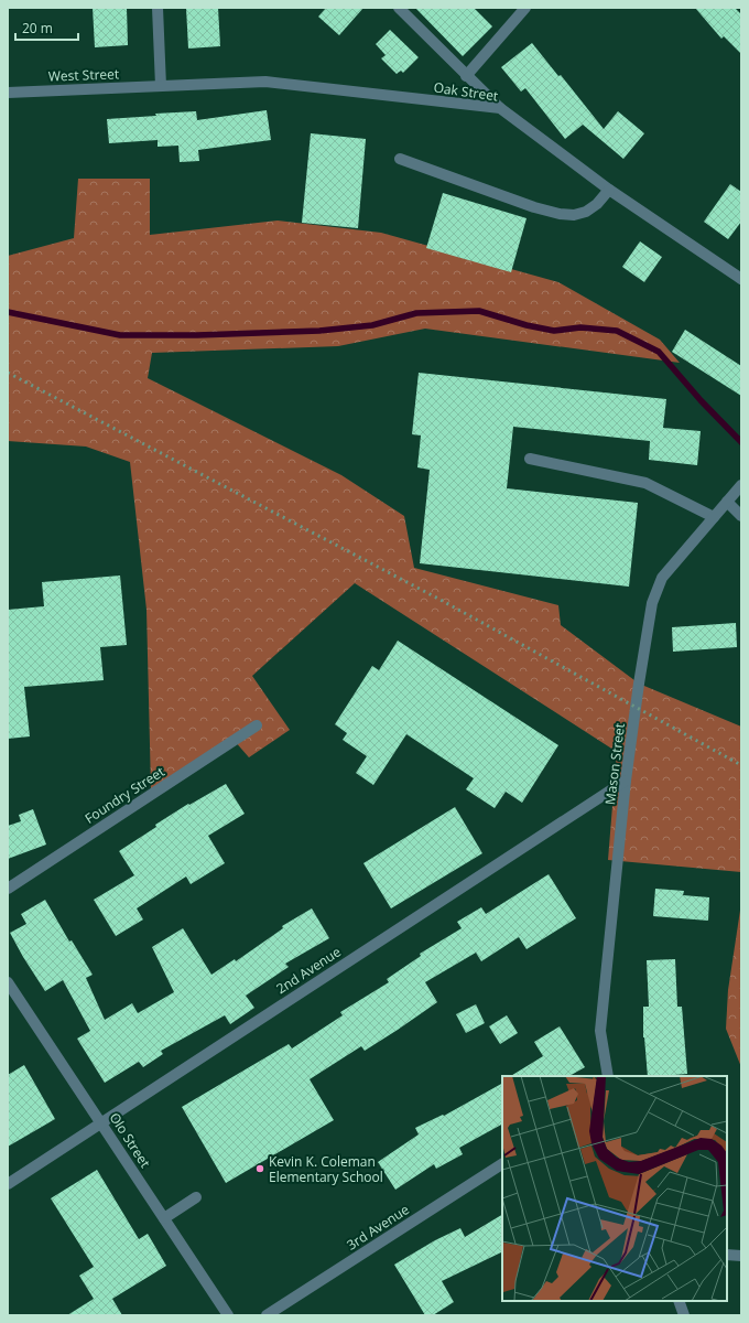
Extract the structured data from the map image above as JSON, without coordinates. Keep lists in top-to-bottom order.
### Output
{
  "streets": {
    "street": [
      "West Street",
      "Oak Street",
      "Mason Street",
      "Foundry Street",
      "2nd Avenue",
      "Olo Street",
      "3rd Avenue"
    ]
  },
  "crossings": [
    ["West Street", "Oak Street"],
    ["Mason Street", "2nd Avenue"],
    ["2nd Avenue", "Olo Street"]
  ],
  "places": ["Kevin K. Coleman Elementary School"],
  "scale_bar": "20 m"
}
